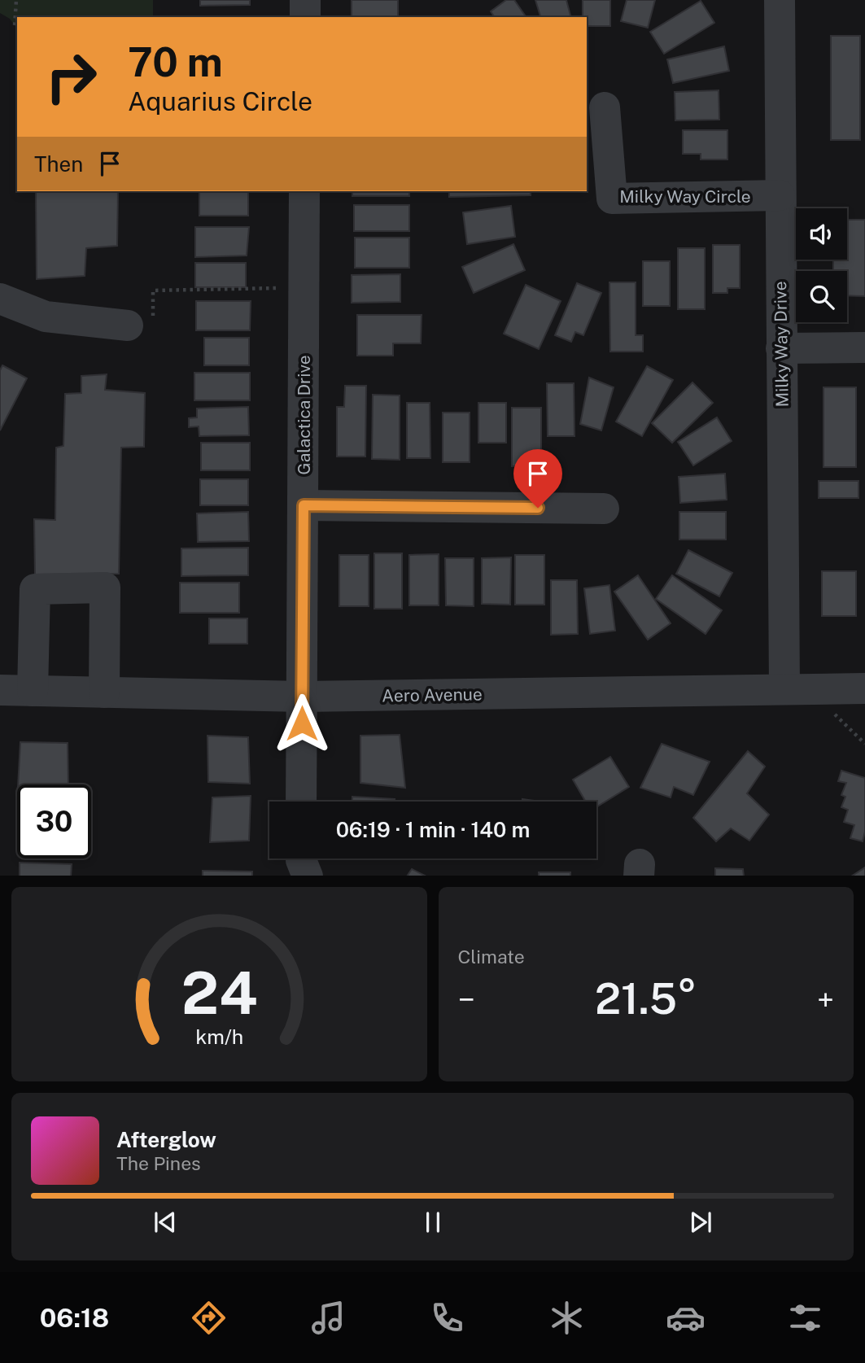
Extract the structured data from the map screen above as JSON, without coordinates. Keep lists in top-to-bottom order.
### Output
{
  "streets": {
    "street": [
      "Milky Way Circle",
      "Milky Way Drive",
      "Galactica Drive",
      "Aero Avenue"
    ]
  },
  "crossings": [
    ["Milky Way Circle", "Milky Way Drive"],
    ["Milky Way Drive", "Aero Avenue"],
    ["Galactica Drive", "Aero Avenue"]
  ],
  "page": {
    "turn": ["70 m", "Aquarius Circle"],
    "then": "Then",
    "limit": "30",
    "trip": "06:19 · 1 min · 140 m",
    "tile": "Climate",
    "heat": ["−", "21.5°", "+"],
    "song": ["Afterglow", "The Pines"],
    "tabs": "06:18",
    "gauge": ["24", "km/h"]
  }
}
